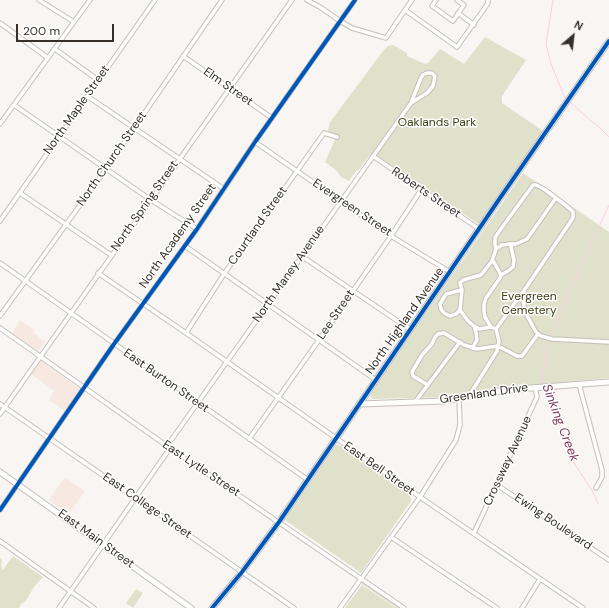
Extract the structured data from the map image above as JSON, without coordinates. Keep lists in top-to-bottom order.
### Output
{
  "streets": {
    "street": [
      "Elm Street",
      "North Maple Street",
      "North Church Street",
      "Roberts Street",
      "North Spring Street",
      "Evergreen Street",
      "Courtland Street",
      "North Academy Street",
      "North Maney Avenue",
      "Lee Street",
      "North Highland Avenue",
      "East Burton Street",
      "Greenland Drive",
      "Crossway Avenue",
      "East Lytle Street",
      "East Bell Street",
      "East College Street",
      "Ewing Boulevard",
      "East Main Street"
    ]
  },
  "crossings": [
    ["Elm Street", "North Church Street"],
    ["Elm Street", "North Spring Street"],
    ["Elm Street", "North Academy Street"],
    ["North Church Street", "East Burton Street"],
    ["Roberts Street", "North Maney Avenue"],
    ["Roberts Street", "Lee Street"],
    ["Roberts Street", "North Highland Avenue"],
    ["North Spring Street", "East Burton Street"],
    ["North Spring Street", "East Lytle Street"],
    ["North Spring Street", "East Bell Street"],
    ["North Spring Street", "East College Street"],
    ["Evergreen Street", "Courtland Street"],
    ["Evergreen Street", "North Academy Street"],
    ["Evergreen Street", "North Maney Avenue"],
    ["Evergreen Street", "Lee Street"],
    ["Evergreen Street", "North Highland Avenue"],
    ["Courtland Street", "East Bell Street"],
    ["North Academy Street", "East Burton Street"],
    ["North Academy Street", "East Lytle Street"],
    ["North Academy Street", "East Bell Street"],
    ["North Academy Street", "East College Street"],
    ["North Academy Street", "East Main Street"],
    ["North Maney Avenue", "East Burton Street"],
    ["North Maney Avenue", "East Lytle Street"],
    ["North Maney Avenue", "East Bell Street"],
    ["North Maney Avenue", "East College Street"],
    ["North Maney Avenue", "East Main Street"],
    ["Lee Street", "East Burton Street"],
    ["Lee Street", "East Bell Street"],
    ["North Highland Avenue", "East Burton Street"],
    ["North Highland Avenue", "Greenland Drive"],
    ["North Highland Avenue", "East Lytle Street"],
    ["North Highland Avenue", "East Bell Street"],
    ["North Highland Avenue", "East College Street"],
    ["Greenland Drive", "Crossway Avenue"],
    ["Crossway Avenue", "East Bell Street"],
    ["Crossway Avenue", "Ewing Boulevard"]
  ],
  "water": ["Sinking Creek"],
  "parks": ["Oaklands Park", "Evergreen Cemetery"],
  "scale_bar": "200 m",
  "north": "top right"
}
